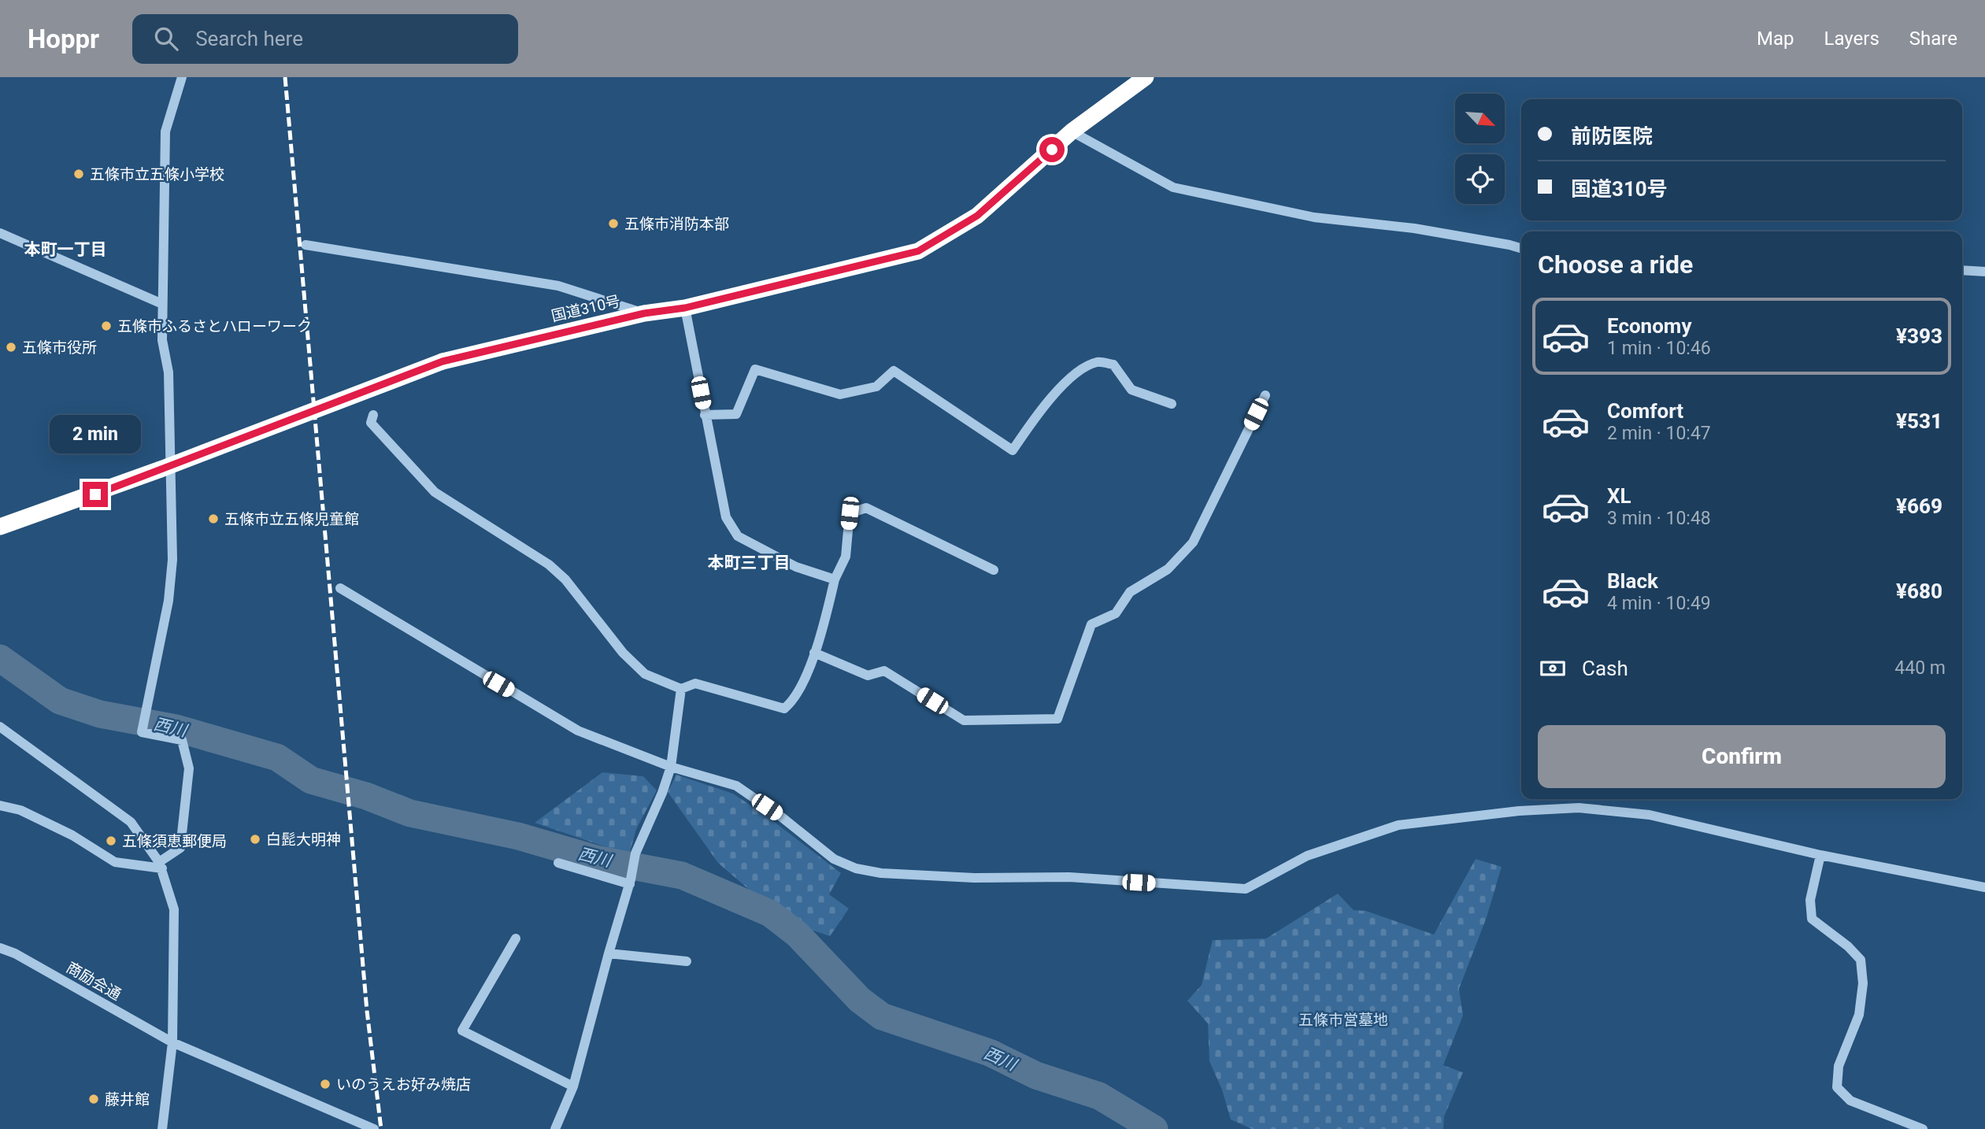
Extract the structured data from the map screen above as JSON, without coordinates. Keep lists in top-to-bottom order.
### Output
{
  "streets": {
    "highway": ["国道310号"],
    "street": ["商励会通"]
  },
  "districts": ["本町一丁目", "本町三丁目"],
  "water": ["西川"],
  "parks": ["五條市営墓地"],
  "places": [
    "五條市立五條小学校",
    "五條市消防本部",
    "五條市ふるさとハローワーク",
    "五條市役所",
    "五條市立五條児童館",
    "白髭大明神",
    "五條須恵郵便局",
    "いのうえお好み焼店",
    "藤井館"
  ],
  "north": "bottom right",
  "page": {
    "header": "Hoppr",
    "search": "Search here",
    "nav": ["Map", "Layers", "Share"],
    "banner": ["前防医院", "国道310号"],
    "heading": "Choose a ride",
    "list": [
      {
        "name": "Economy",
        "note": "1 min · 10:46",
        "value": "¥393"
      },
      {
        "name": "Comfort",
        "note": "2 min · 10:47",
        "value": "¥531"
      },
      {
        "name": "XL",
        "note": "3 min · 10:48",
        "value": "¥669"
      },
      {
        "name": "Black",
        "note": "4 min · 10:49",
        "value": "¥680"
      }
    ],
    "bubble": "2 min",
    "pay": ["Cash", "440 m"],
    "buttons": "Confirm"
  }
}
